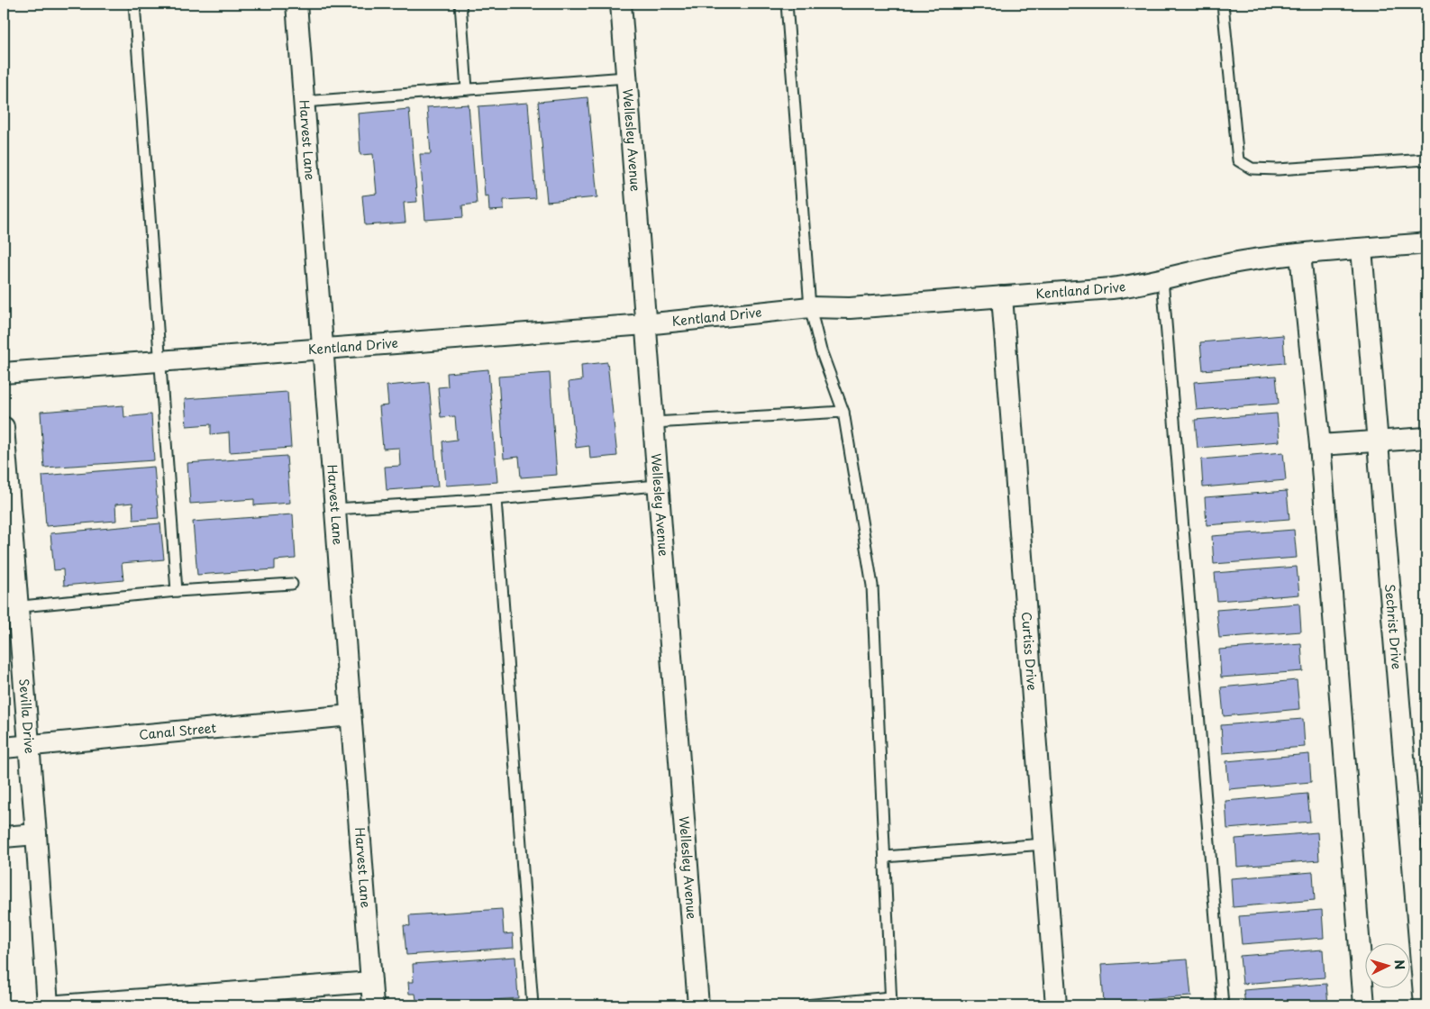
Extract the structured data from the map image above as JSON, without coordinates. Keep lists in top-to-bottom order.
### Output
{
  "streets": {
    "street": [
      "Harvest Lane",
      "Wellesley Avenue",
      "Kentland Drive",
      "Sechrist Drive",
      "Curtiss Drive",
      "Sevilla Drive",
      "Canal Street"
    ]
  },
  "crossings": [
    ["Harvest Lane", "Kentland Drive"],
    ["Harvest Lane", "Canal Street"],
    ["Wellesley Avenue", "Kentland Drive"],
    ["Kentland Drive", "Sechrist Drive"],
    ["Kentland Drive", "Curtiss Drive"],
    ["Sevilla Drive", "Canal Street"]
  ],
  "north": "right"
}
